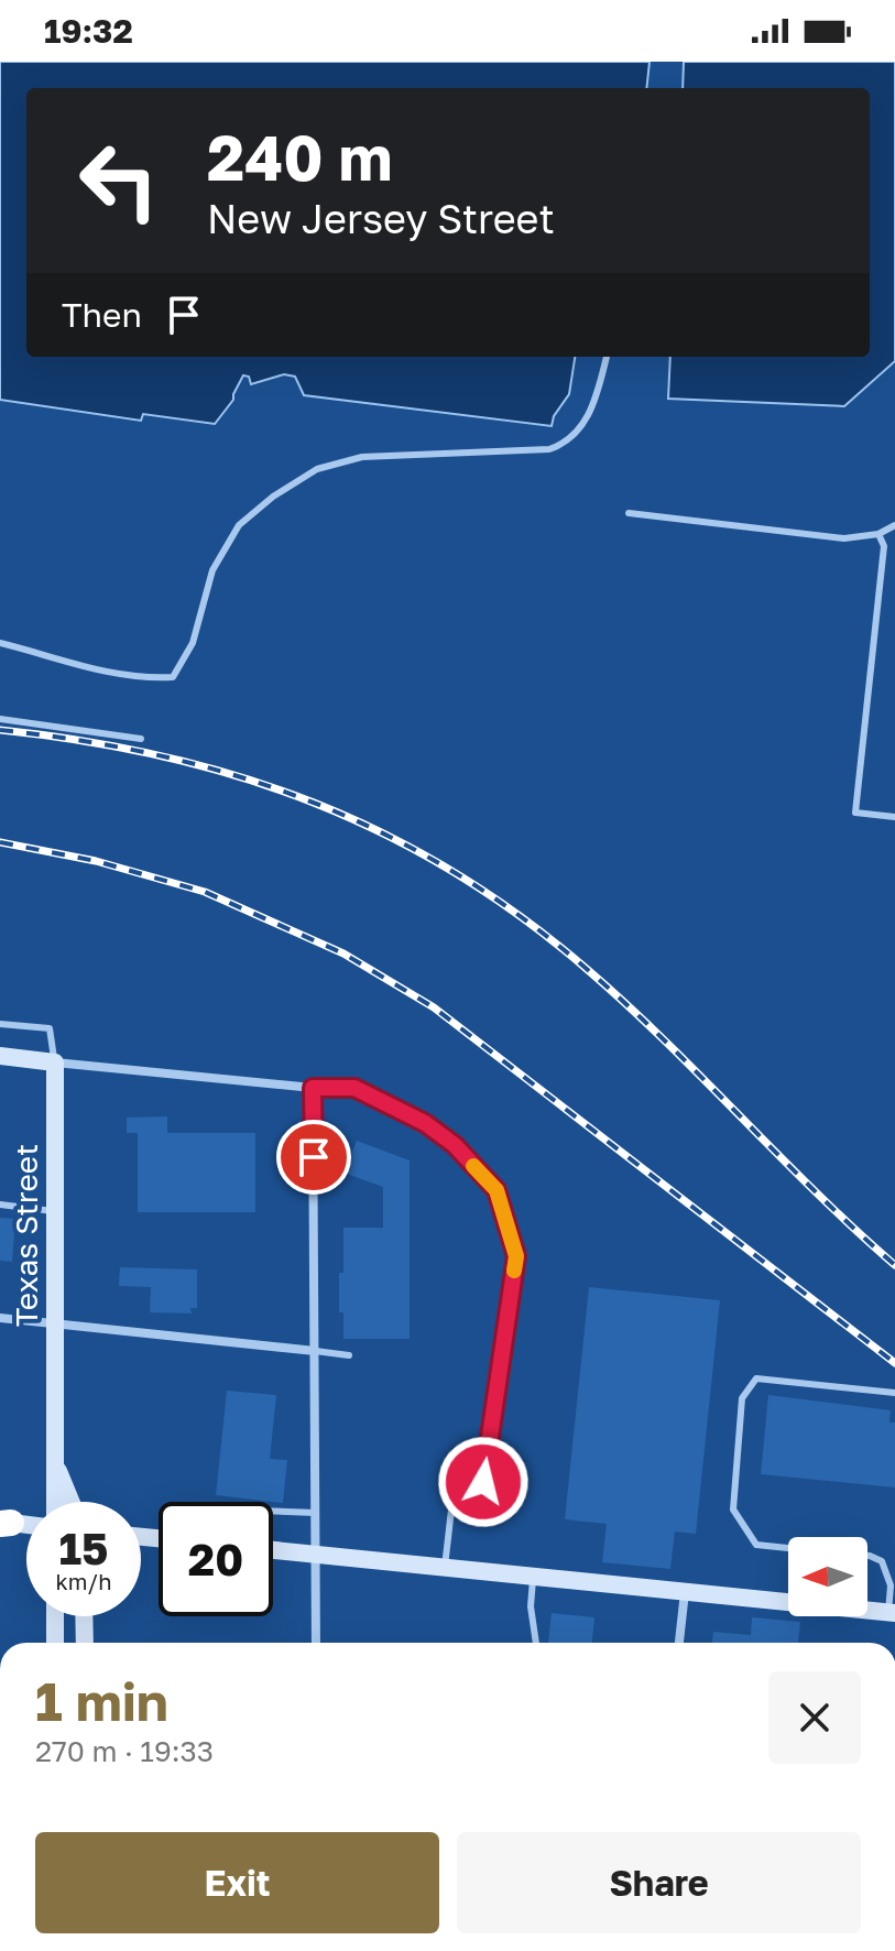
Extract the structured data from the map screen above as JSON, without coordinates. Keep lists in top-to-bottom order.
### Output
{
  "streets": {
    "street": ["Texas Street"]
  },
  "north": "left",
  "page": {
    "status": "19:32",
    "turn": ["240 m", "New Jersey Street"],
    "then": "Then",
    "speed": "15 km/h",
    "limit": "20",
    "heading": ["1 min", "270 m · 19:33"],
    "buttons": ["Exit", "Share"]
  }
}
